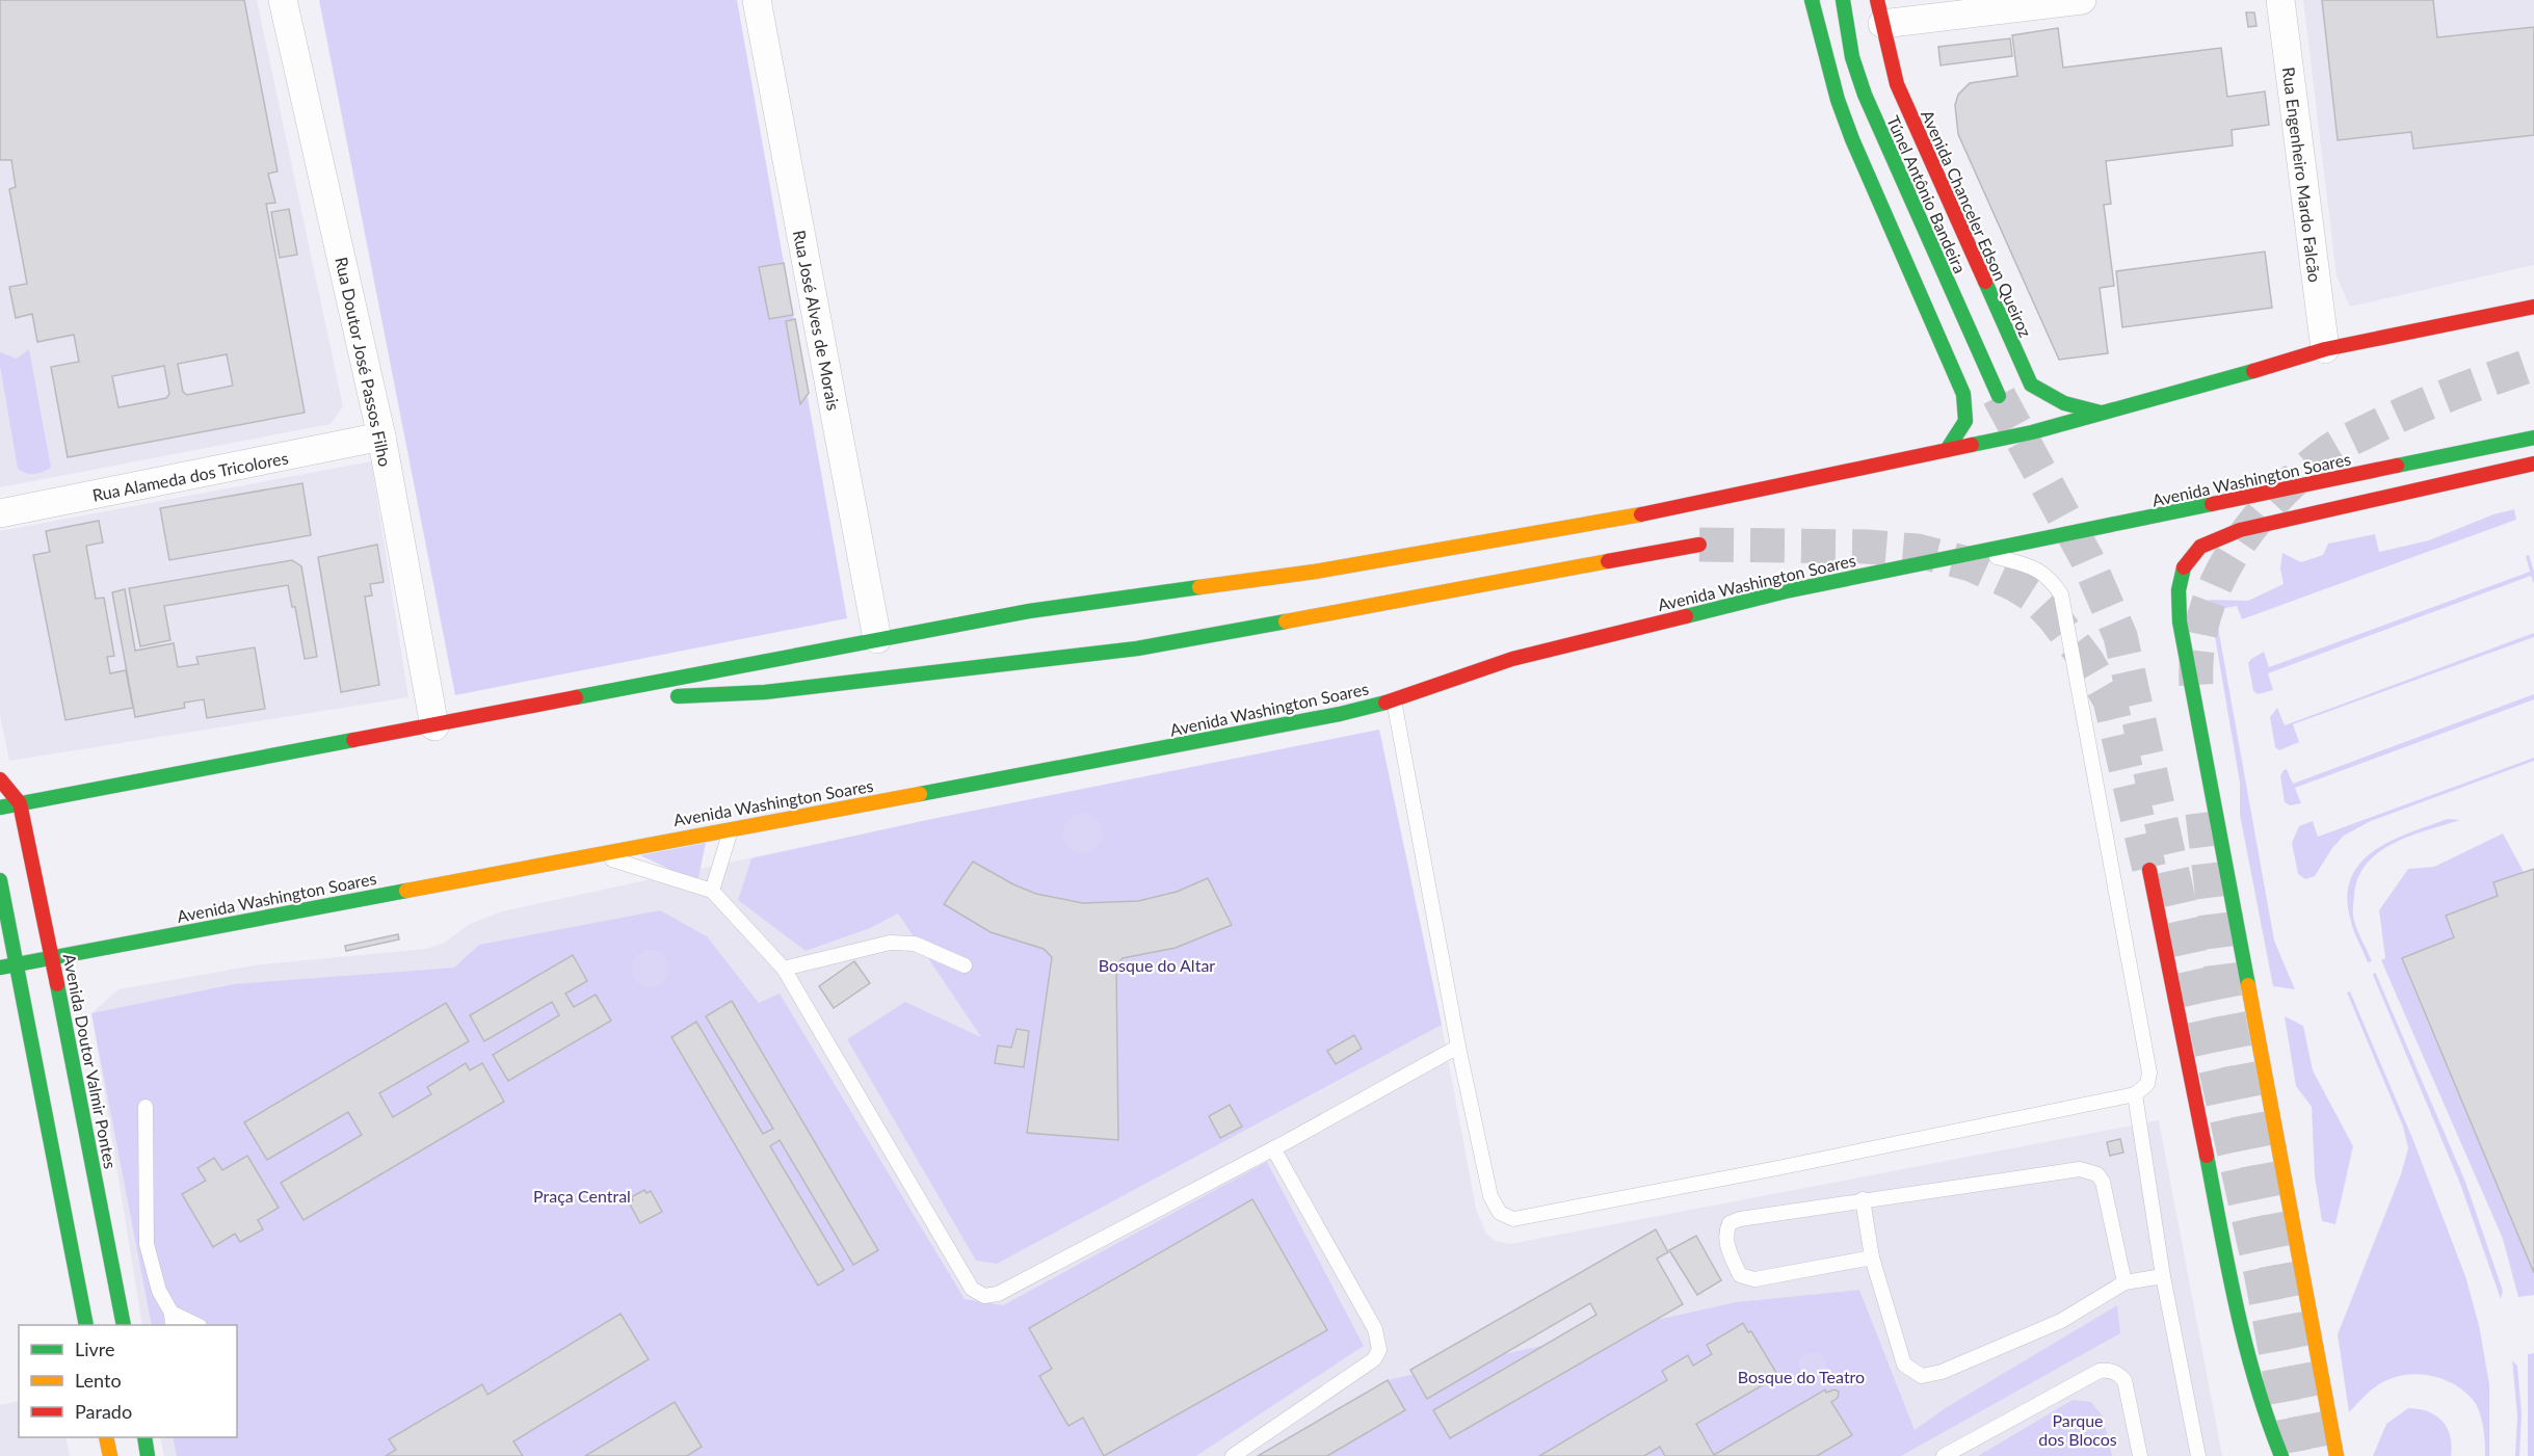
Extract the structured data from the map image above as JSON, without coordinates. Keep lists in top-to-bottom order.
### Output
{
  "streets": {
    "main road": [
      "Túnel Antônio Bandeira",
      "Avenida Chanceler Edson Queiroz",
      "Avenida Washington Soares",
      "Avenida Doutor Valmir Pontes"
    ],
    "street": [
      "Rua Engenheiro Mardo Falcão",
      "Rua José Alves de Morais",
      "Rua Doutor José Passos Filho",
      "Rua Alameda dos Tricolores"
    ]
  },
  "crossings": [
    ["Rua Doutor José Passos Filho", "Rua Alameda dos Tricolores"],
    ["Avenida Washington Soares", "Avenida Doutor Valmir Pontes"]
  ],
  "parks": [
    "Bosque do Altar",
    "Praça Central",
    "Bosque do Teatro",
    "Parque dos Blocos"
  ],
  "legend": ["Livre", "Lento", "Parado"]
}
